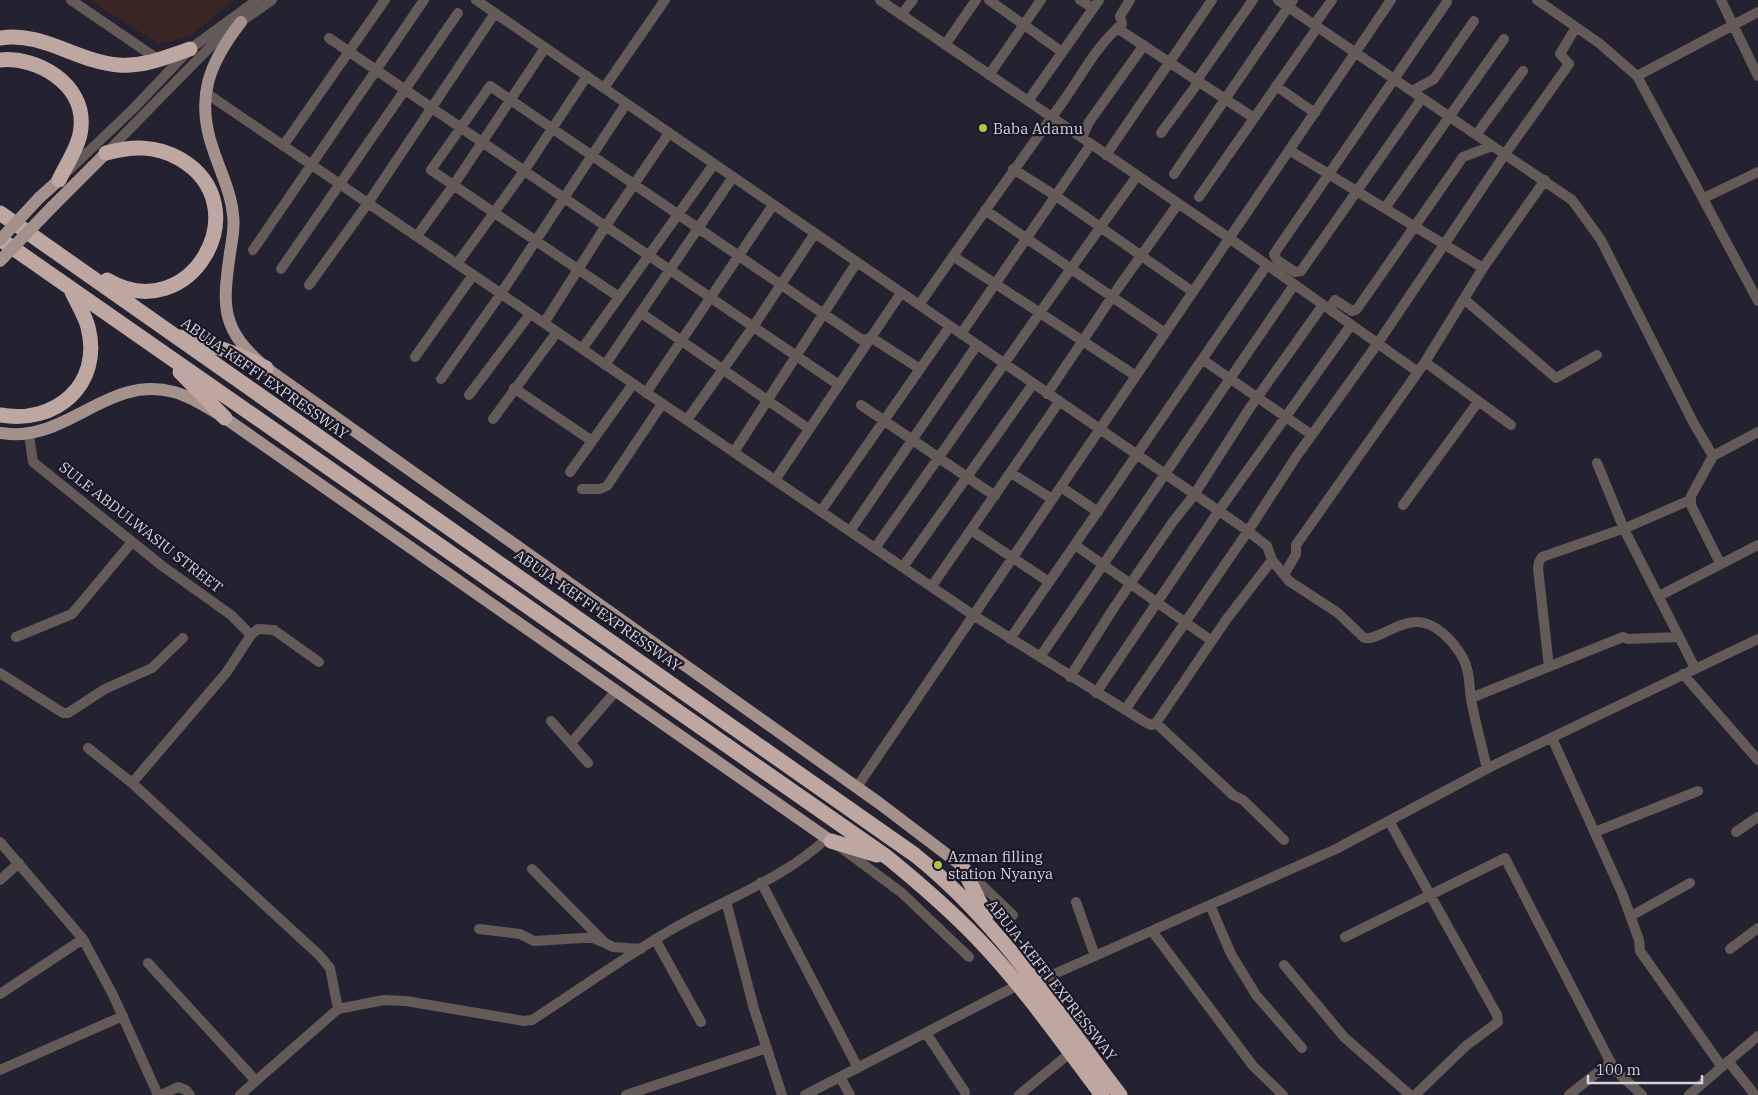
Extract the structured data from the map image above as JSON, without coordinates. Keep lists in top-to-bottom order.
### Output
{
  "streets": {
    "highway": ["ABUJA-KEFFI EXPRESSWAY"],
    "street": ["SULE ABDULWASIU STREET"]
  },
  "places": ["Baba Adamu", "Azman filling station Nyanya"],
  "scale_bar": "100 m"
}
